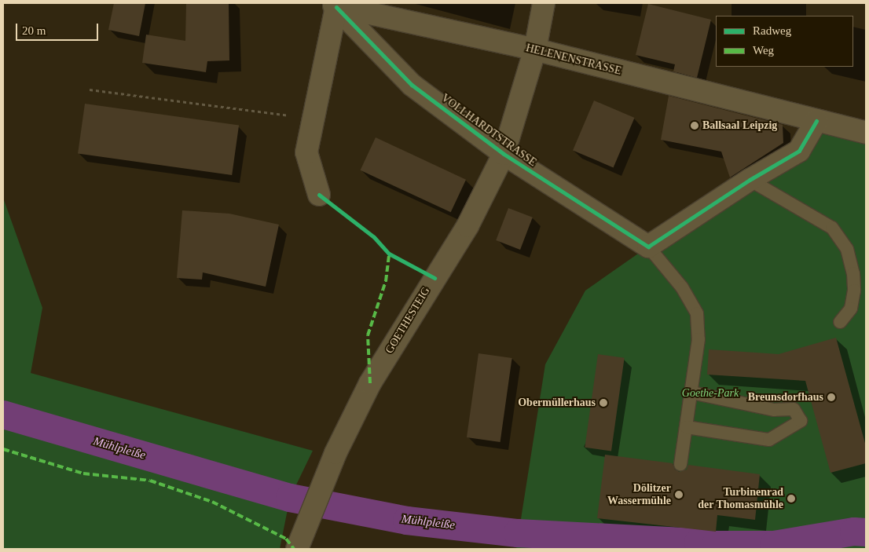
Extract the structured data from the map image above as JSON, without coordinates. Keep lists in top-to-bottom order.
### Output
{
  "streets": {
    "street": ["HELENENSTRASSE", "VOLLHARDTSTRASSE", "GOETHESTEIG"]
  },
  "crossings": [
    ["HELENENSTRASSE", "VOLLHARDTSTRASSE"],
    ["HELENENSTRASSE", "GOETHESTEIG"],
    ["VOLLHARDTSTRASSE", "GOETHESTEIG"]
  ],
  "water": ["Mühlpleiße"],
  "parks": ["Goethe-Park"],
  "places": [
    "Ballsaal Leipzig",
    "Breunsdorfhaus",
    "Obermüllerhaus",
    "Dölitzer Wassermühle",
    "Turbinenrad der Thomasmühle"
  ],
  "legend": ["Radweg", "Weg"],
  "scale_bar": "20 m"
}
